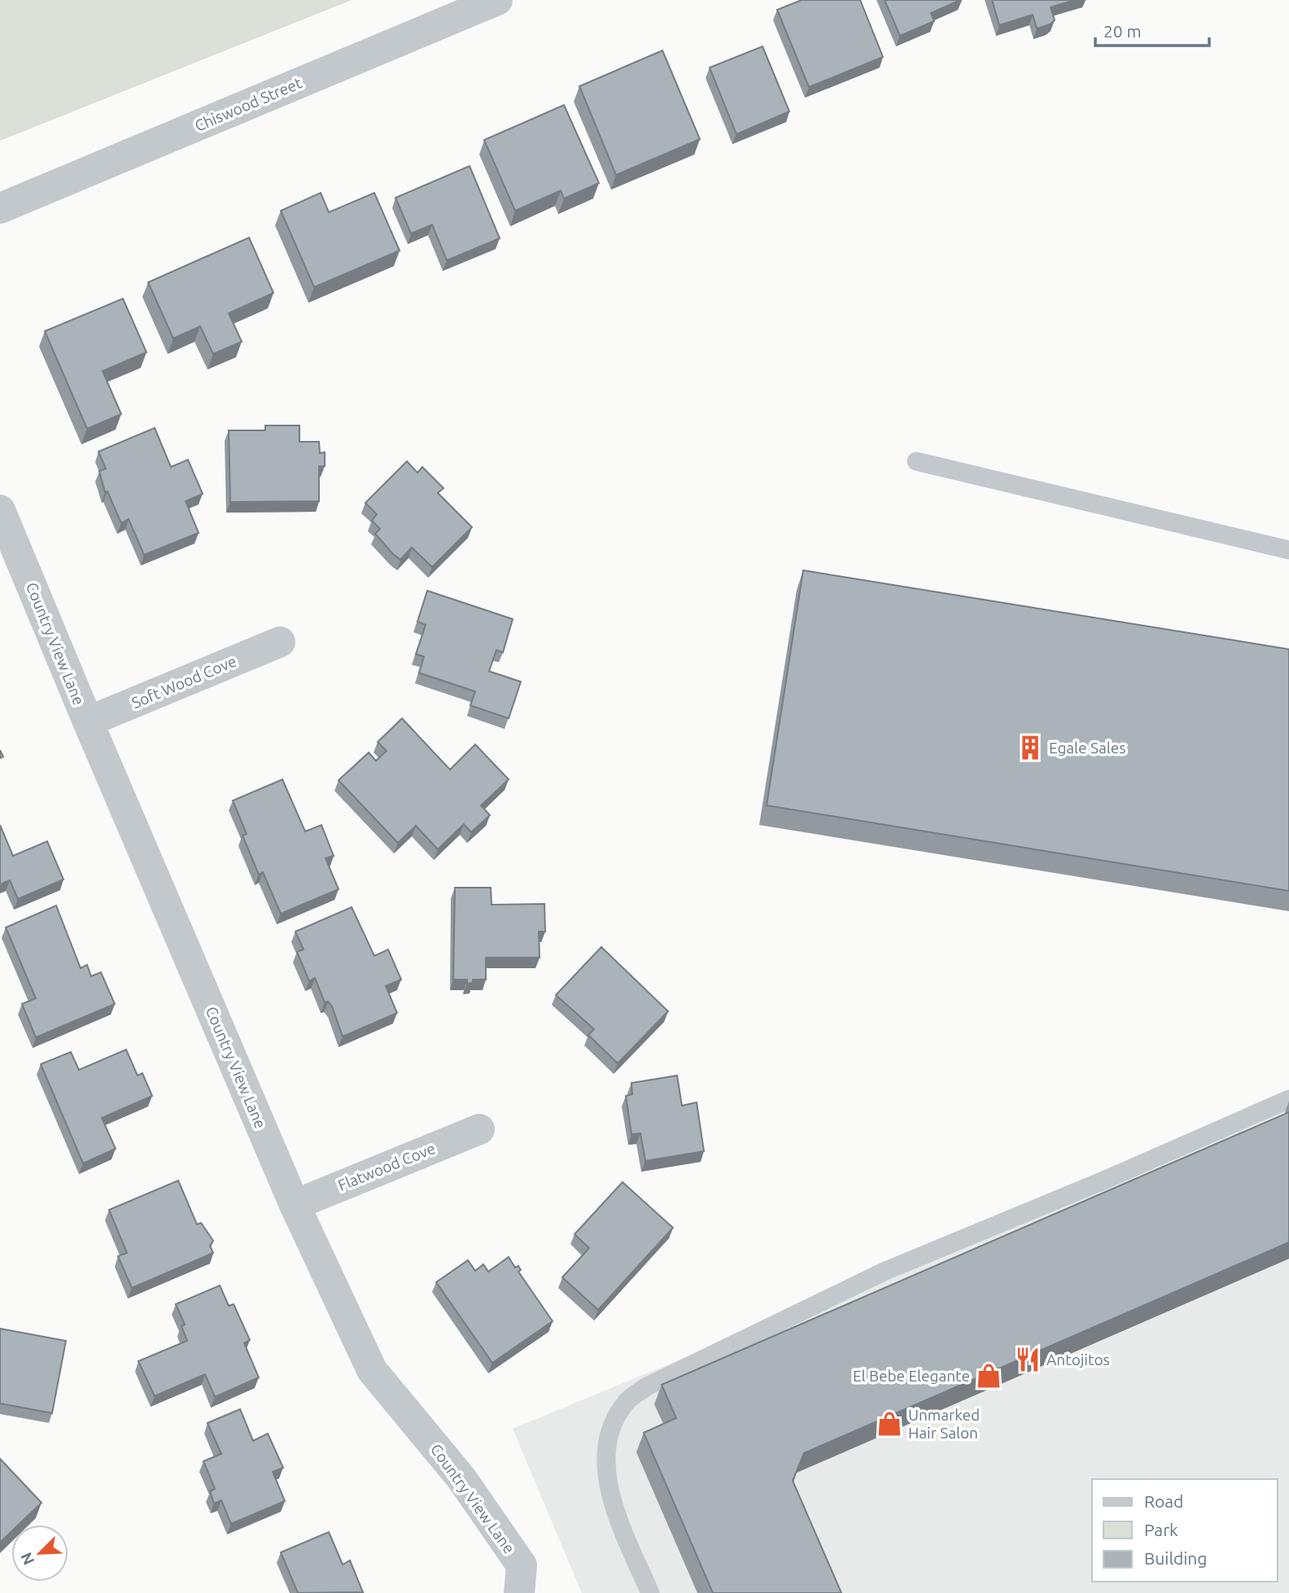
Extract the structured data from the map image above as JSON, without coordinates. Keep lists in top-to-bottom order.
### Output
{
  "streets": {
    "street": [
      "Chiswood Street",
      "Country View Lane",
      "Soft Wood Cove",
      "Flatwood Cove"
    ]
  },
  "crossings": [
    ["Country View Lane", "Soft Wood Cove"],
    ["Country View Lane", "Flatwood Cove"]
  ],
  "places": {
    "building": ["Egale Sales"],
    "restaurant": ["Antojitos"],
    "shop": ["El Bebe Elegante", "Unmarked Hair Salon"]
  },
  "legend": ["Road", "Park", "Building"],
  "scale_bar": "20 m",
  "north": "bottom left"
}
